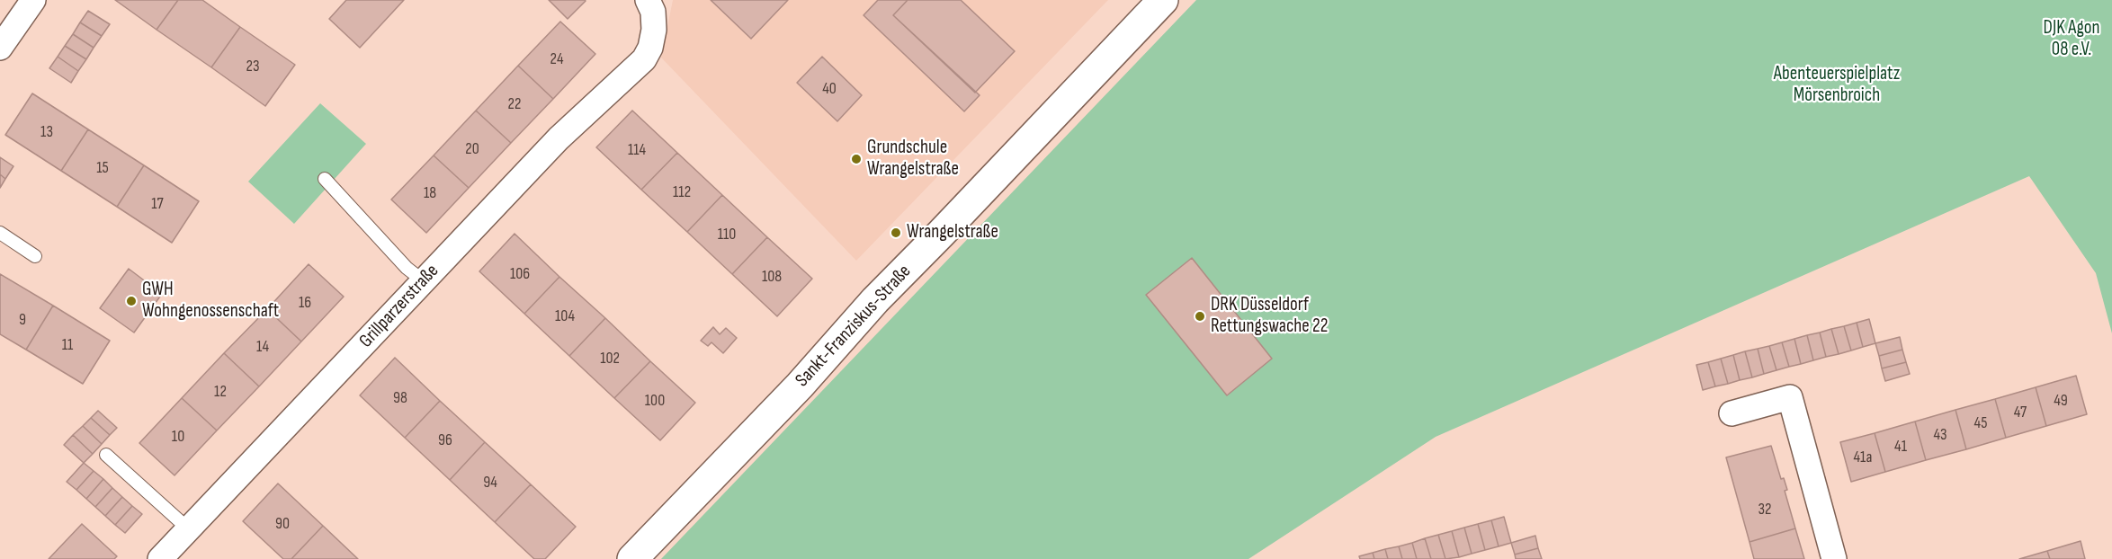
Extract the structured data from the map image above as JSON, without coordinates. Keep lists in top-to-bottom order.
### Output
{
  "streets": {
    "main road": ["Sankt-Franziskus-Straße"],
    "street": ["Grillparzerstraße"]
  },
  "parks": ["DJK Agon 08 e.V.", "Abenteuerspielplatz Mörsenbroich"],
  "places": [
    "Grundschule Wrangelstraße",
    "Wrangelstraße",
    "GWH Wohngenossenschaft",
    "DRK Düsseldorf Rettungswache 22"
  ],
  "house_numbers": [
    "24",
    "23",
    "40",
    "22",
    "13",
    "20",
    "114",
    "15",
    "112",
    "18",
    "17",
    "110",
    "106",
    "108",
    "16",
    "104",
    "9",
    "11",
    "14",
    "102",
    "12",
    "98",
    "100",
    "49",
    "47",
    "45",
    "43",
    "10",
    "96",
    "41",
    "41a",
    "94",
    "32",
    "90"
  ]
}
